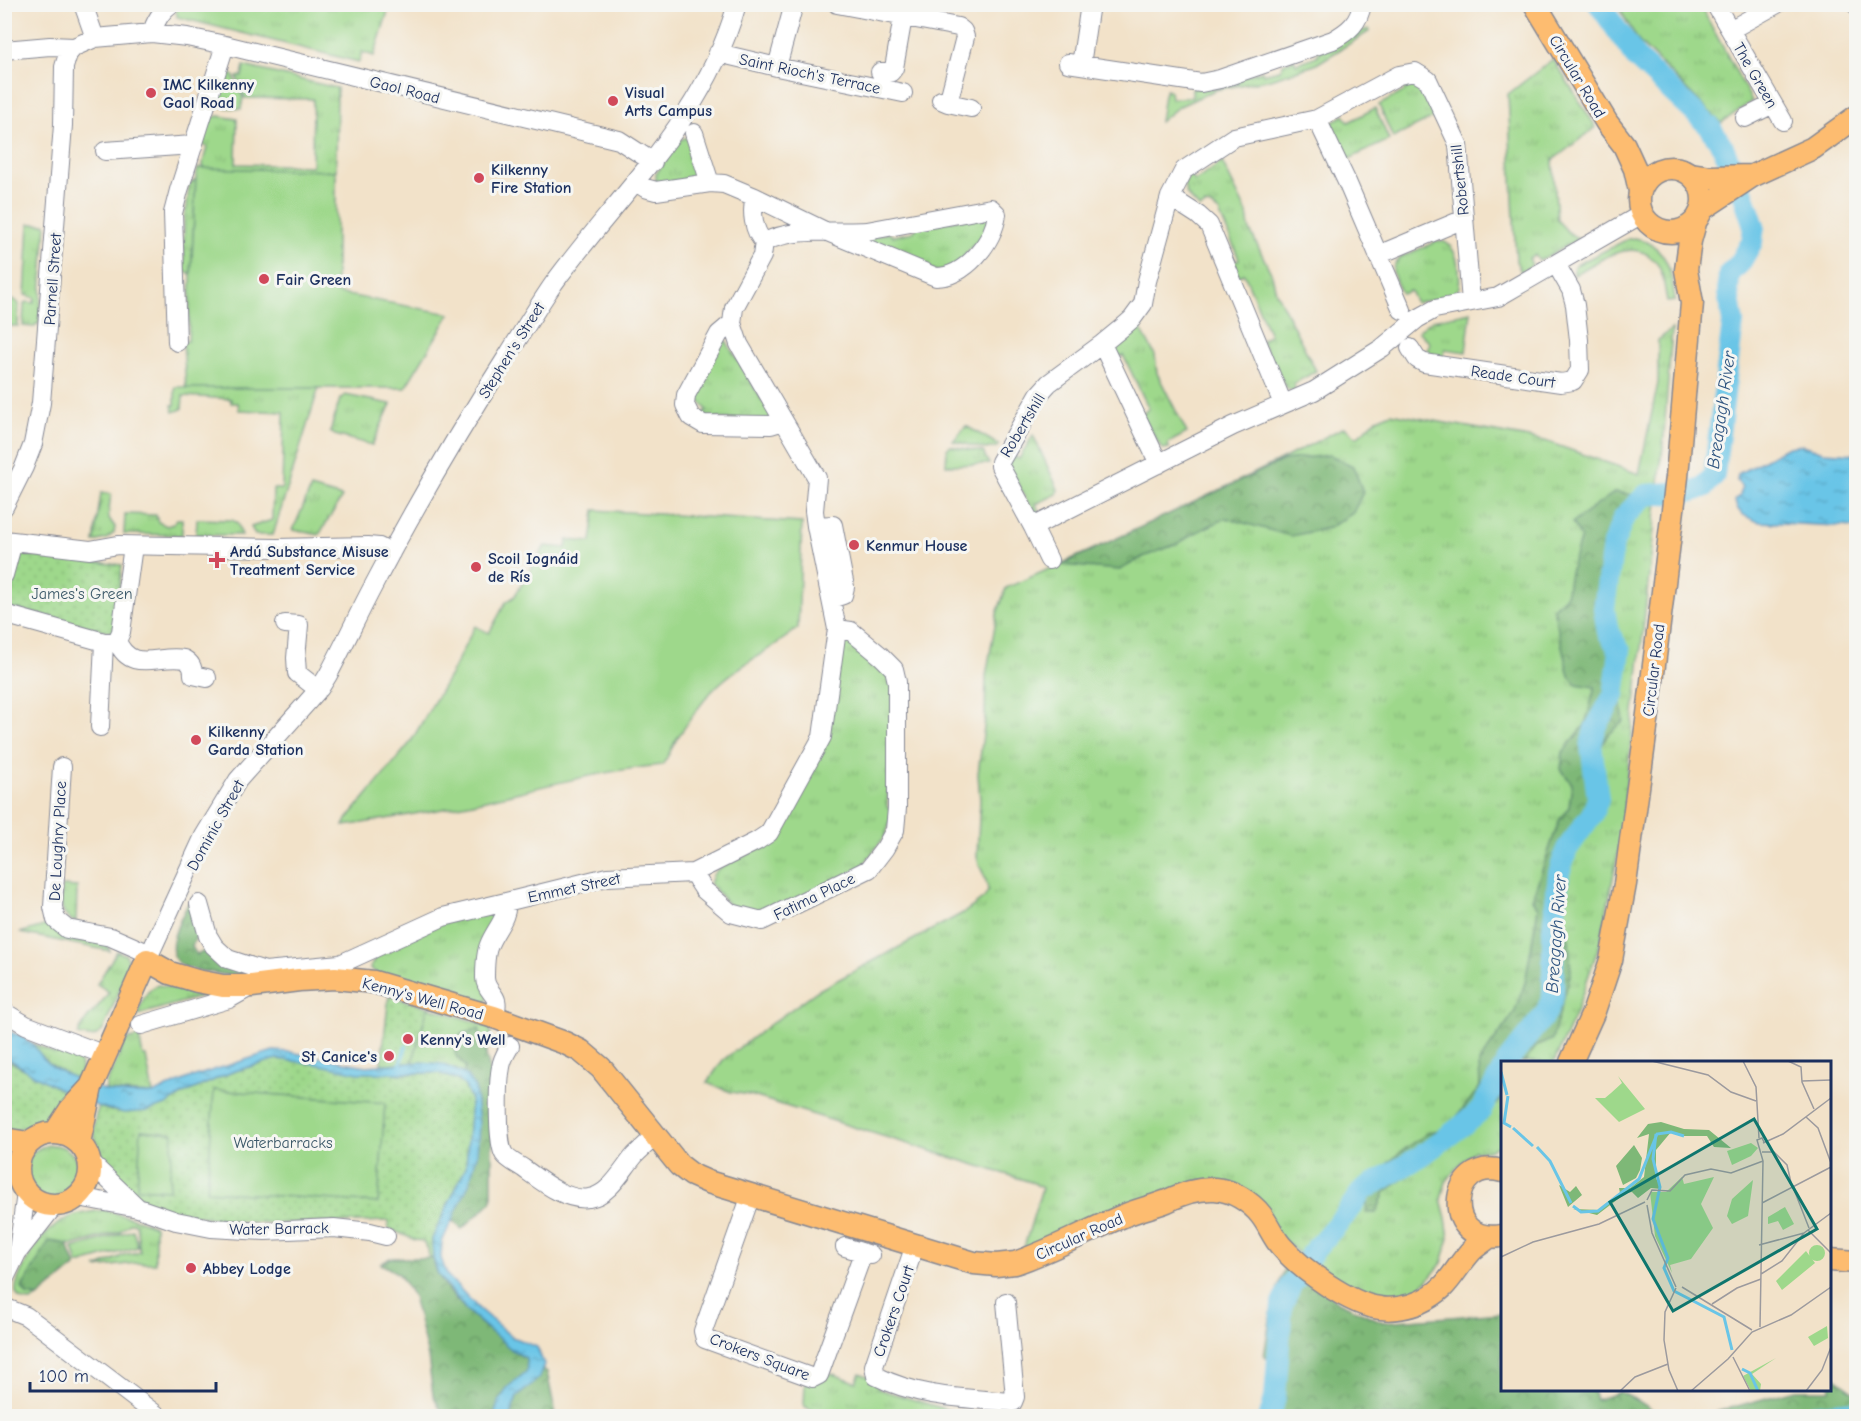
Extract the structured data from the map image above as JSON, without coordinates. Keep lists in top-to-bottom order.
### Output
{
  "streets": {
    "main road": ["Circular Road", "Dominic Street", "Kenny's Well Road"],
    "street": [
      "Saint Rioch's Terrace",
      "The Green",
      "Gaol Road",
      "Robertshill",
      "Parnell Street",
      "Stephen's Street",
      "Reade Court",
      "De Loughry Place",
      "Emmet Street",
      "Fatima Place",
      "Water Barrack",
      "Crokers Court",
      "Crokers Square"
    ]
  },
  "crossings": [
    ["Saint Rioch's Terrace", "Stephen's Street"],
    ["Circular Road", "Kenny's Well Road"],
    ["Circular Road", "Crokers Court"],
    ["Circular Road", "Crokers Square"],
    ["Gaol Road", "Parnell Street"],
    ["Gaol Road", "Stephen's Street"],
    ["Stephen's Street", "Dominic Street"],
    ["Dominic Street", "De Loughry Place"],
    ["Dominic Street", "Kenny's Well Road"],
    ["Dominic Street", "Water Barrack"],
    ["De Loughry Place", "Kenny's Well Road"],
    ["Emmet Street", "Fatima Place"],
    ["Emmet Street", "Kenny's Well Road"]
  ],
  "water": ["Breagagh River"],
  "parks": ["James's Green", "Waterbarracks"],
  "places": {
    "other": [
      "IMC Kilkenny Gaol Road",
      "Visual Arts Campus",
      "Kilkenny Fire Station",
      "Fair Green",
      "Kenmur House",
      "Scoil Iognáid de Rís",
      "Kilkenny Garda Station",
      "Kenny's Well",
      "St Canice's",
      "Abbey Lodge"
    ],
    "health": ["Ardú Substance Misuse Treatment Service"]
  },
  "scale_bar": "100 m"
}
